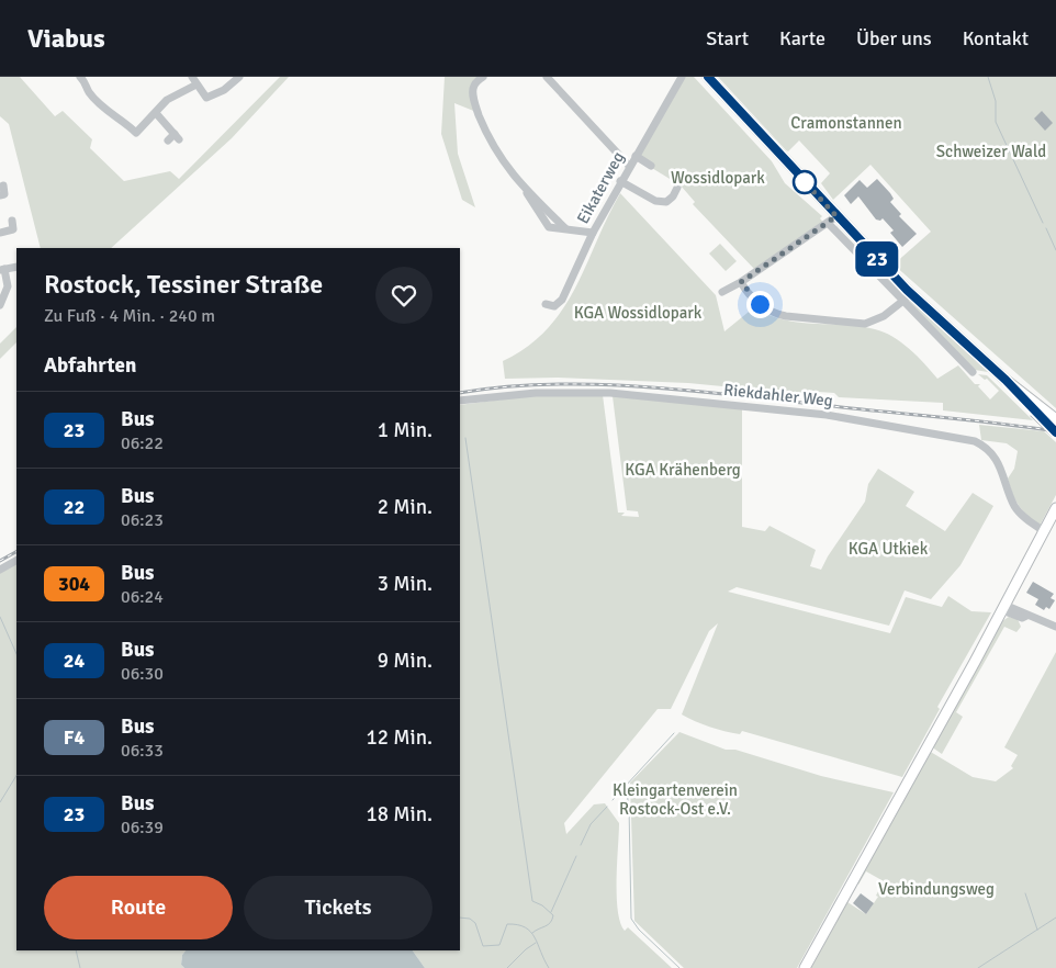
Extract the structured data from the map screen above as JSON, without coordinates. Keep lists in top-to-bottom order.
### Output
{
  "streets": {
    "street": ["Eikaterweg", "Riekdahler Weg"]
  },
  "parks": [
    "Cramonstannen",
    "Schweizer Wald",
    "Wossidlopark",
    "KGA Wossidlopark",
    "KGA Krähenberg",
    "KGA Utkiek",
    "Kleingartenverein Rostock-Ost e.V.",
    "Verbindungsweg"
  ],
  "lines": ["bus line 23"],
  "page": {
    "header": "Viabus",
    "nav": [
      "Start",
      "Karte",
      "Über uns",
      "Kontakt"
    ],
    "on_map": "23",
    "heading": [
      ["Rostock, Tessiner Straße", "Zu Fuß · 4 Min. · 240 m"],
      "Abfahrten"
    ],
    "list": [
      {
        "mark": "23",
        "name": "Bus",
        "note": "06:22",
        "value": "1 Min."
      },
      {
        "mark": "22",
        "name": "Bus",
        "note": "06:23",
        "value": "2 Min."
      },
      {
        "mark": "304",
        "name": "Bus",
        "note": "06:24",
        "value": "3 Min."
      },
      {
        "mark": "24",
        "name": "Bus",
        "note": "06:30",
        "value": "9 Min."
      },
      {
        "mark": "F4",
        "name": "Bus",
        "note": "06:33",
        "value": "12 Min."
      },
      {
        "mark": "23",
        "name": "Bus",
        "note": "06:39",
        "value": "18 Min."
      }
    ],
    "buttons": ["Route", "Tickets"]
  }
}
